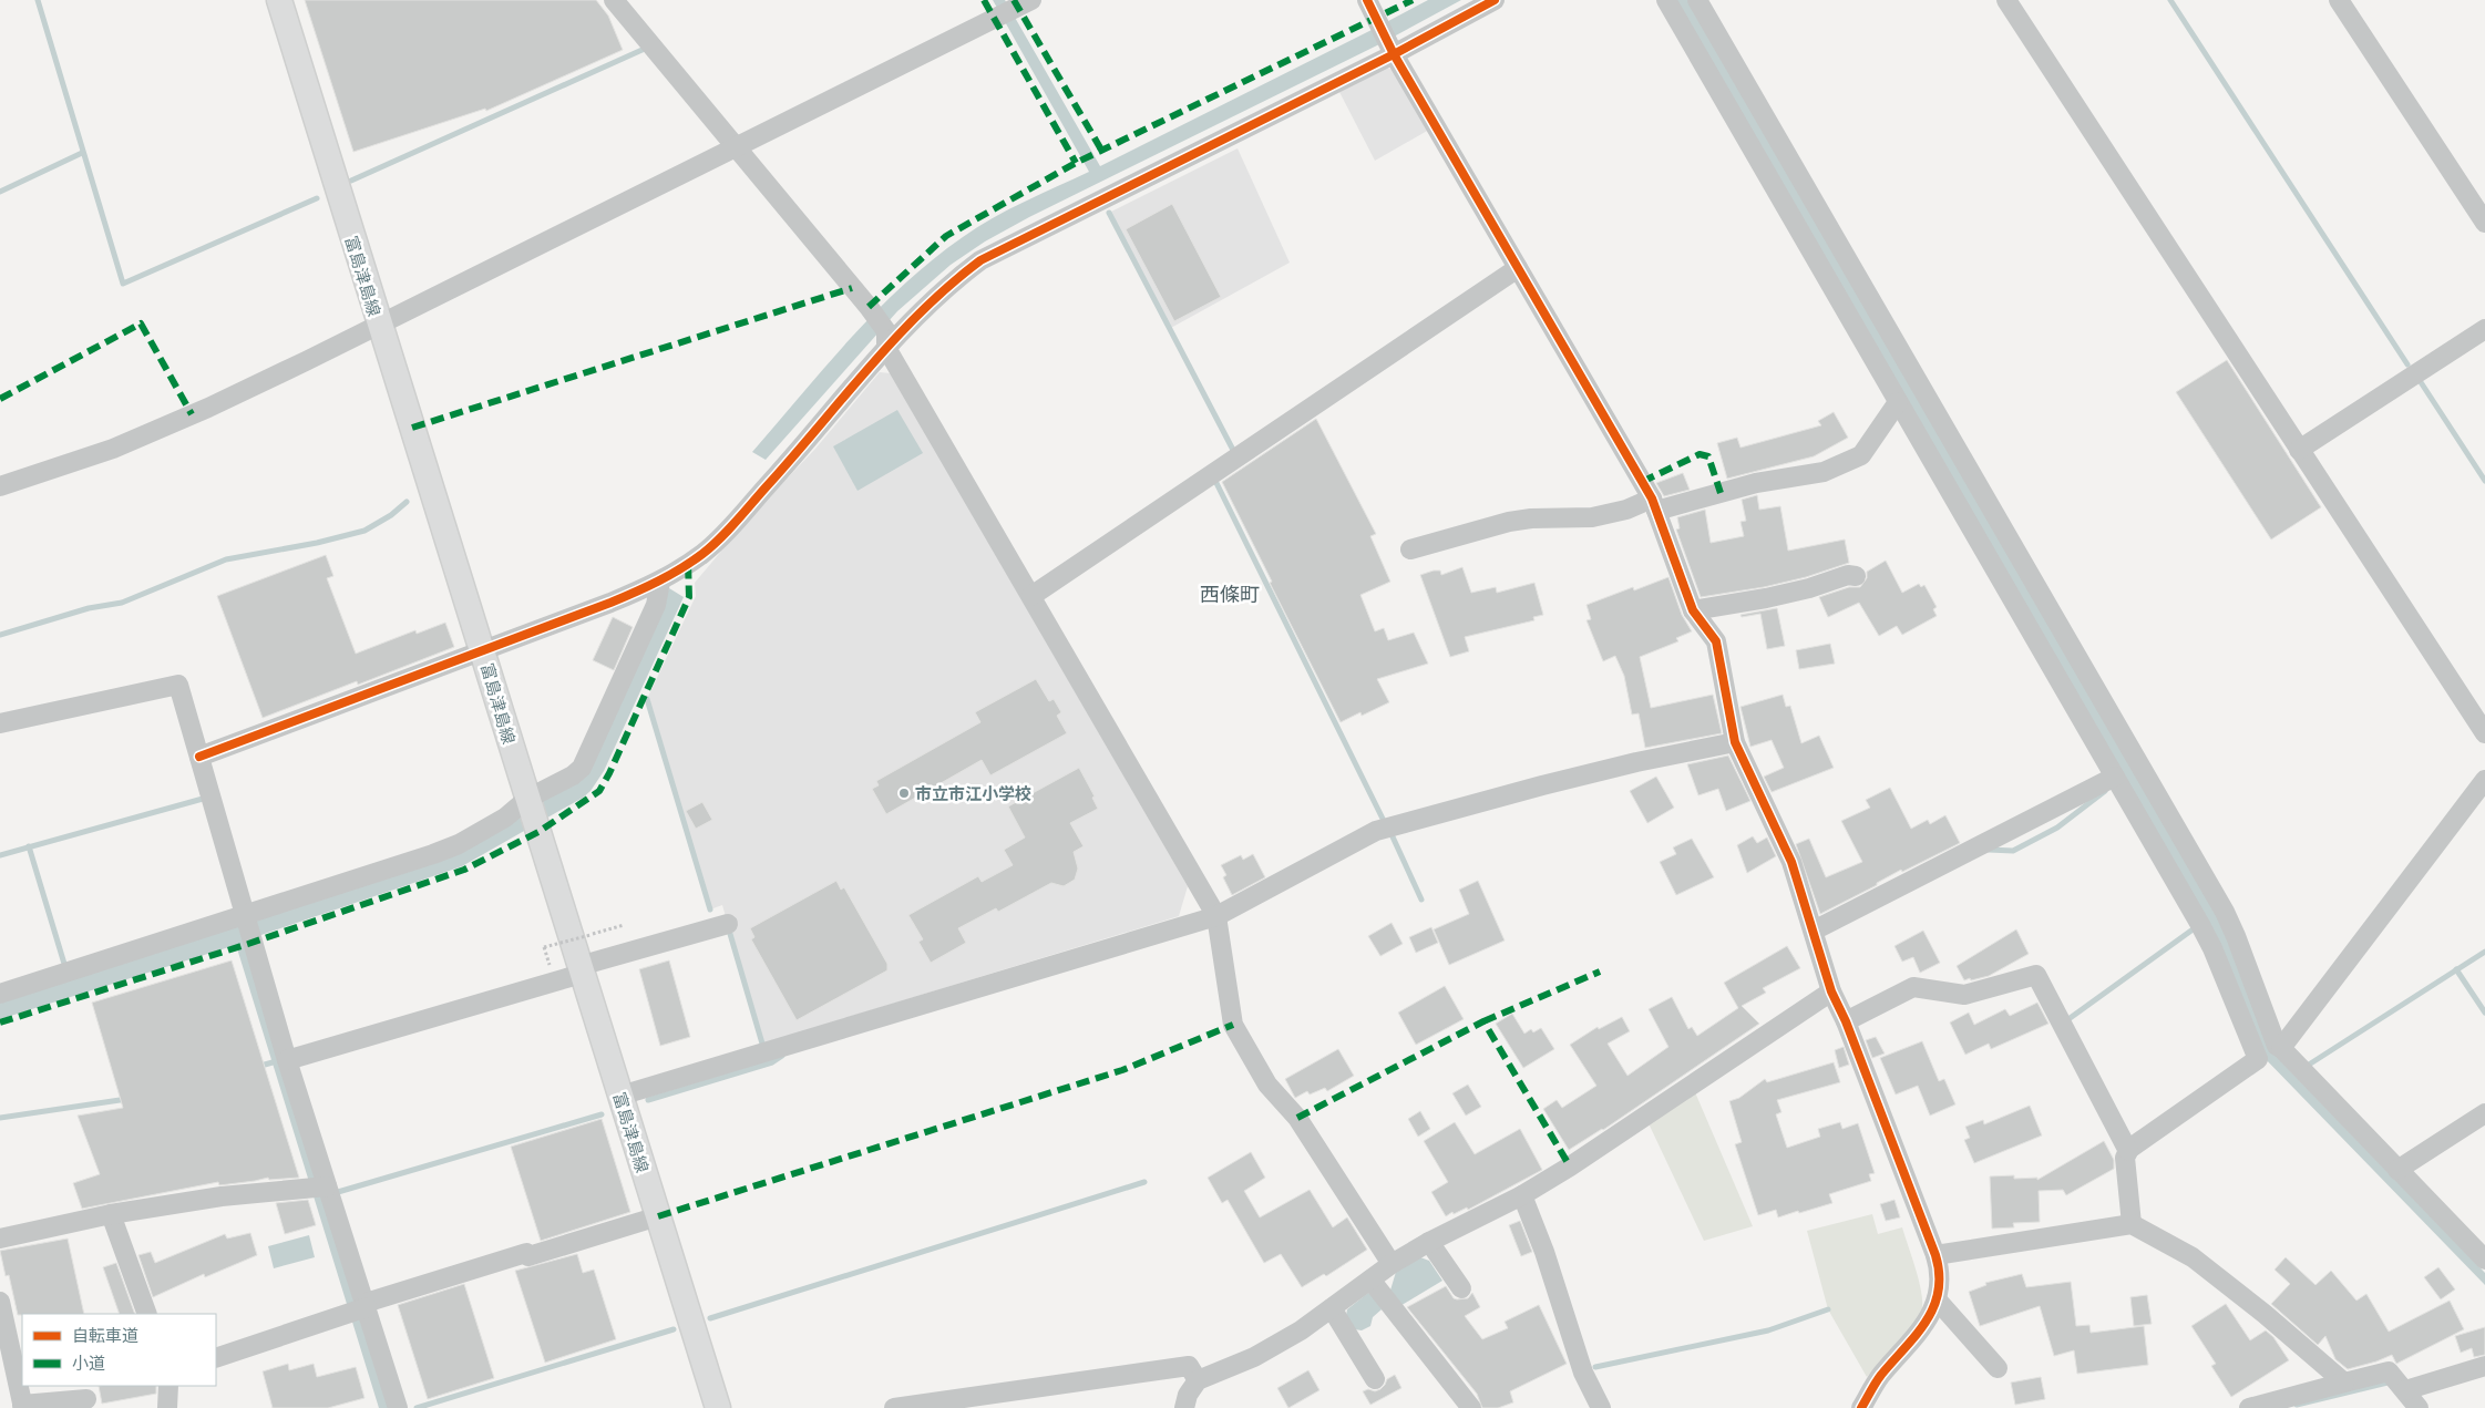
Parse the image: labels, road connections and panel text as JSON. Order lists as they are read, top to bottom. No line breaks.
{"streets":{"main road":["富島津島線"]},"districts":["西條町"],"places":["市立市江小学校"],"legend":["自転車道","小道"]}
